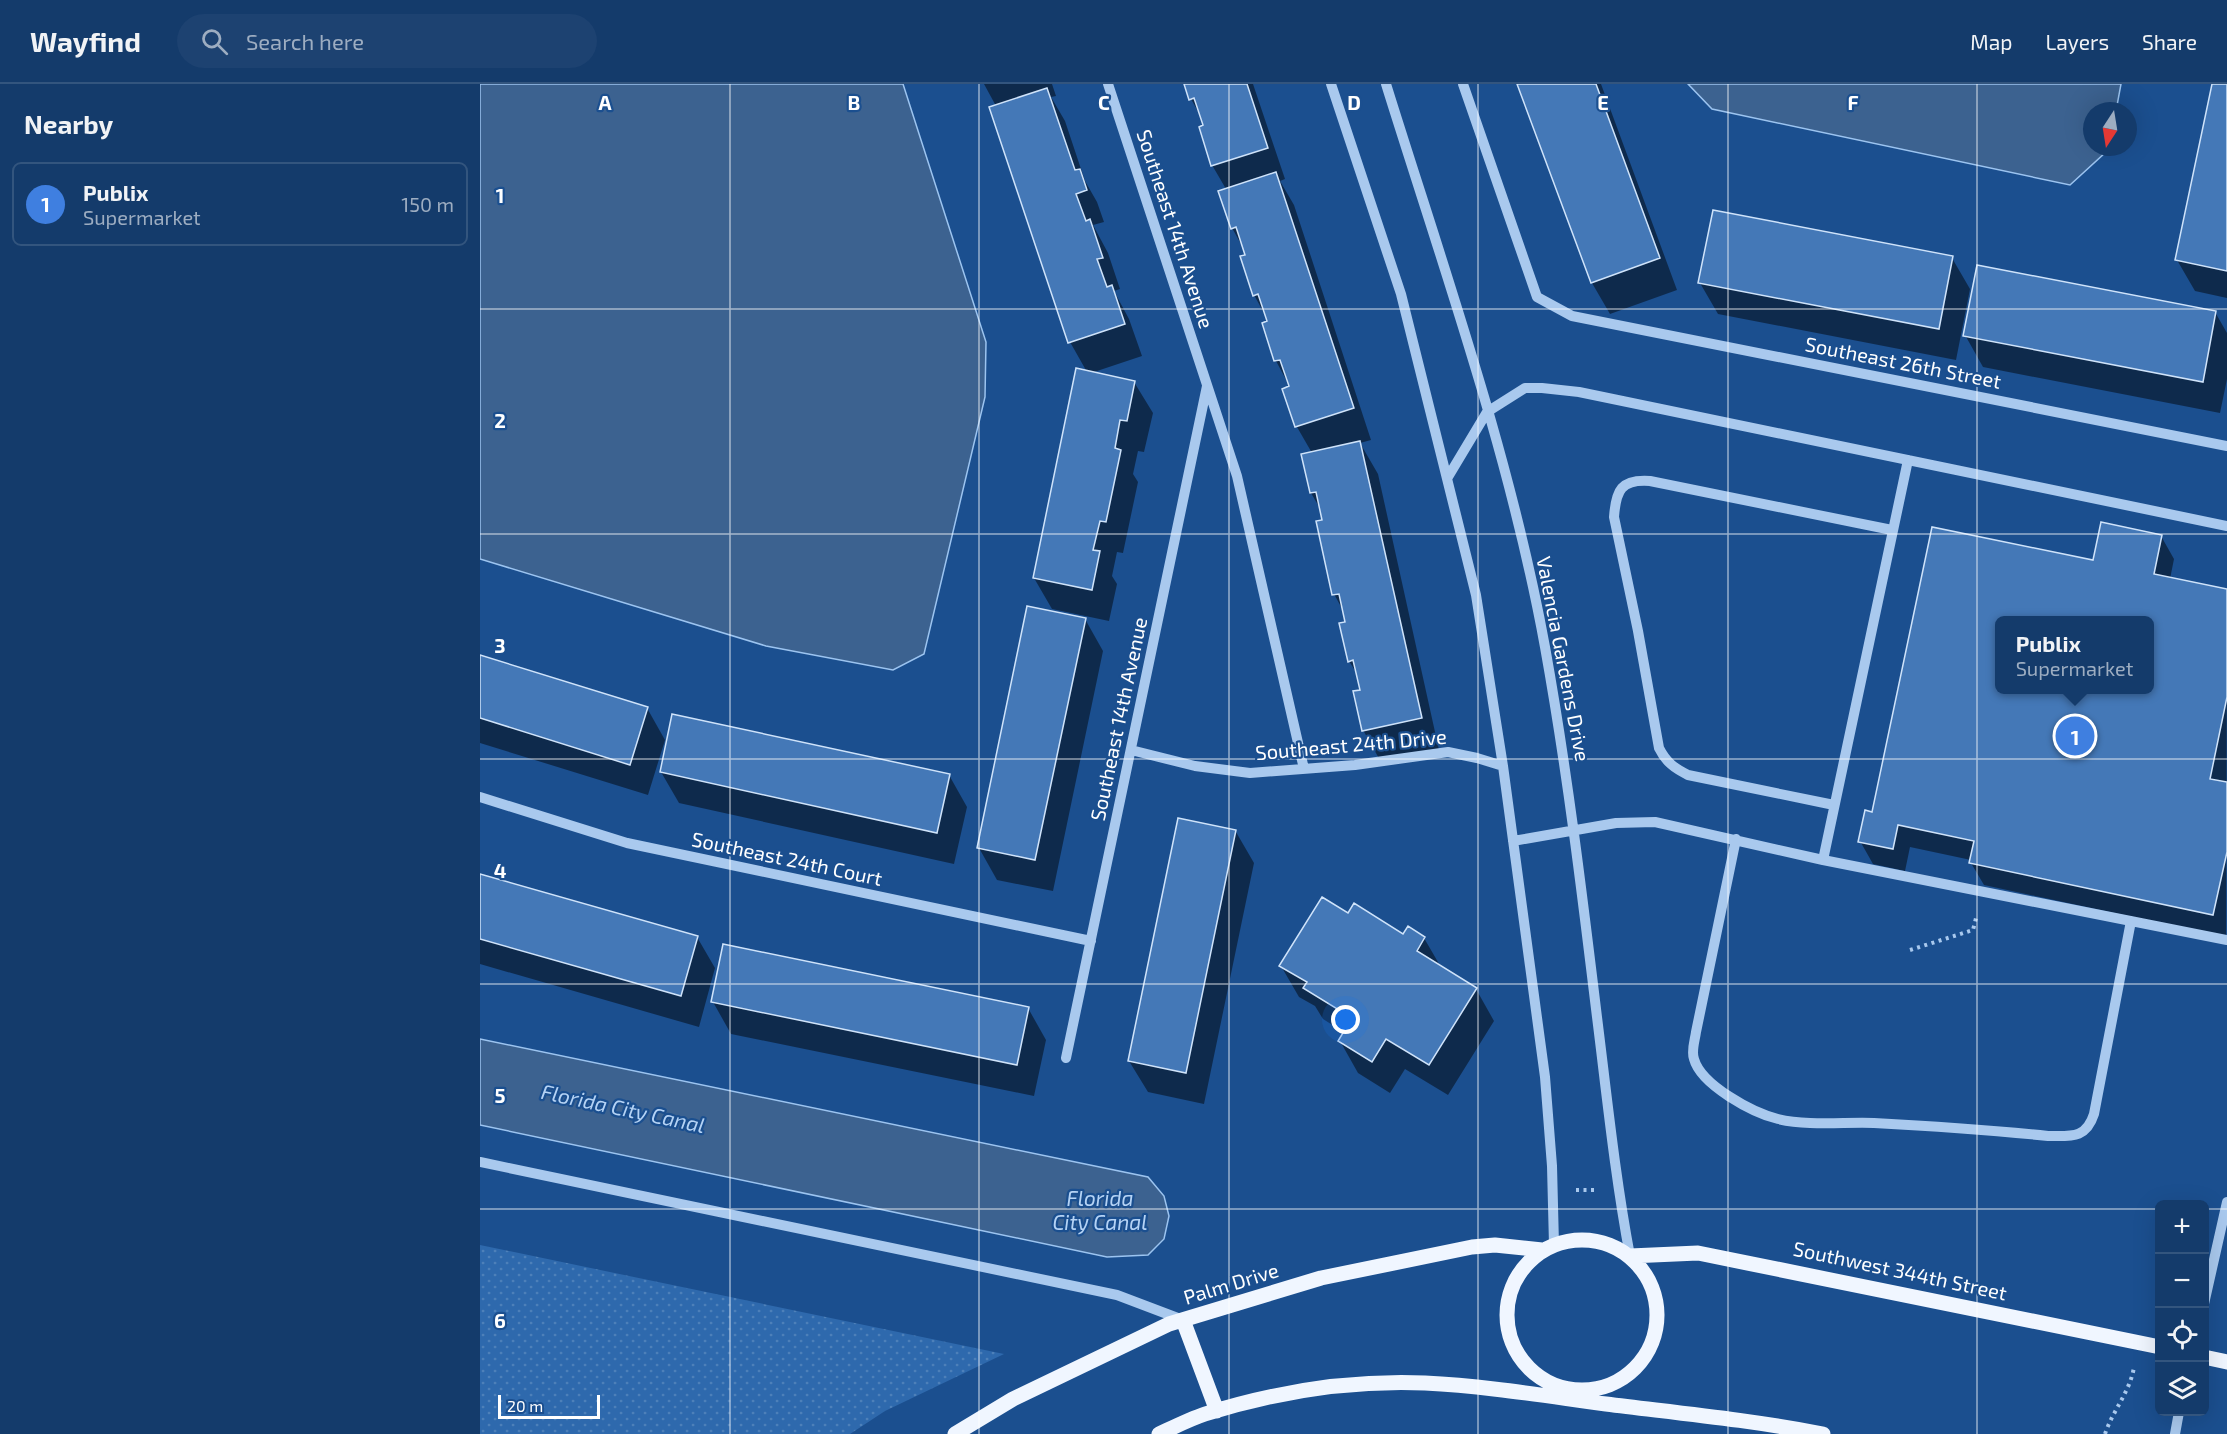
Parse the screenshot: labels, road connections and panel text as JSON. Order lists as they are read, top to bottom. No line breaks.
{"streets":{"main road":["Southwest 344th Street","Palm Drive"],"street":["Southeast 14th Avenue","Southeast 26th Street","Valencia Gardens Drive","Southeast 24th Drive","Southeast 24th Court"]},"crossings":[["Southeast 14th Avenue","Southeast 24th Drive"],["Southeast 14th Avenue","Southeast 24th Court"],["Valencia Gardens Drive","Southwest 344th Street"],["Valencia Gardens Drive","Palm Drive"],["Southwest 344th Street","Palm Drive"]],"water":["Florida City Canal"],"scale_bar":"20 m","north":"bottom","page":{"header":"Wayfind","search":"Search here","nav":["Map","Layers","Share"],"heading":"Nearby","list":[{"mark":"1","name":"Publix","note":"Supermarket","value":"150 m"}],"popup":["Publix","Supermarket"],"pins":"1","map_buttons":["+","−"],"scale":"20 m"},"grid":{"columns":["A","B","C","D","E","F"],"rows":["1","2","3","4","5","6"]}}
